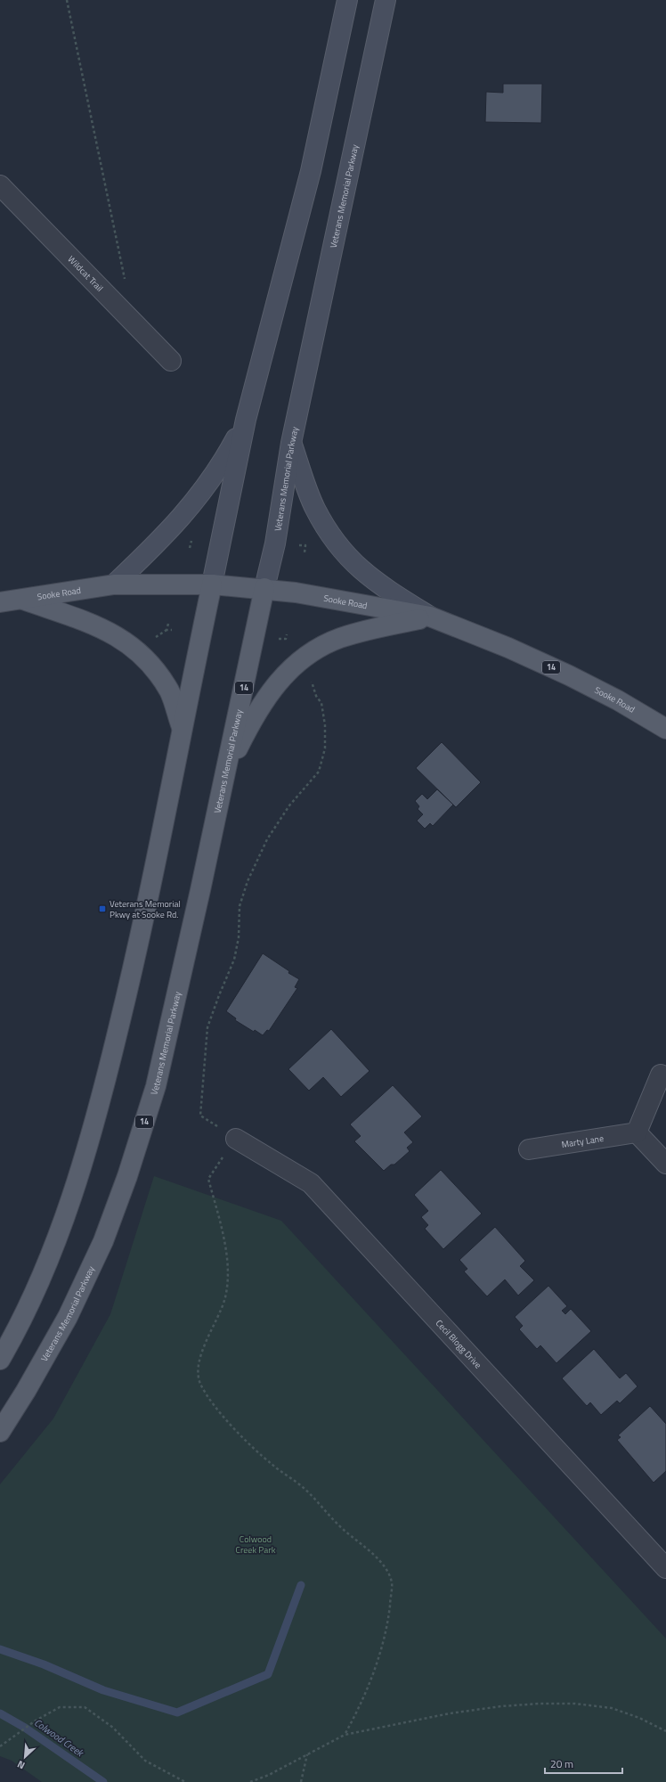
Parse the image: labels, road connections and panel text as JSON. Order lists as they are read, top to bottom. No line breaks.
{"streets":{"main road":["Veterans Memorial Parkway","Sooke Road","14"],"street":["Wildcat Trail","Marty Lane","Cecil Blogg Drive"]},"crossings":[["Veterans Memorial Parkway","Sooke Road"]],"water":["Colwood Creek"],"parks":["Colwood Creek Park"],"places":{"transit":["Veterans Memorial Pkwy at Sooke Rd."]},"scale_bar":"20 m","north":"bottom left"}
